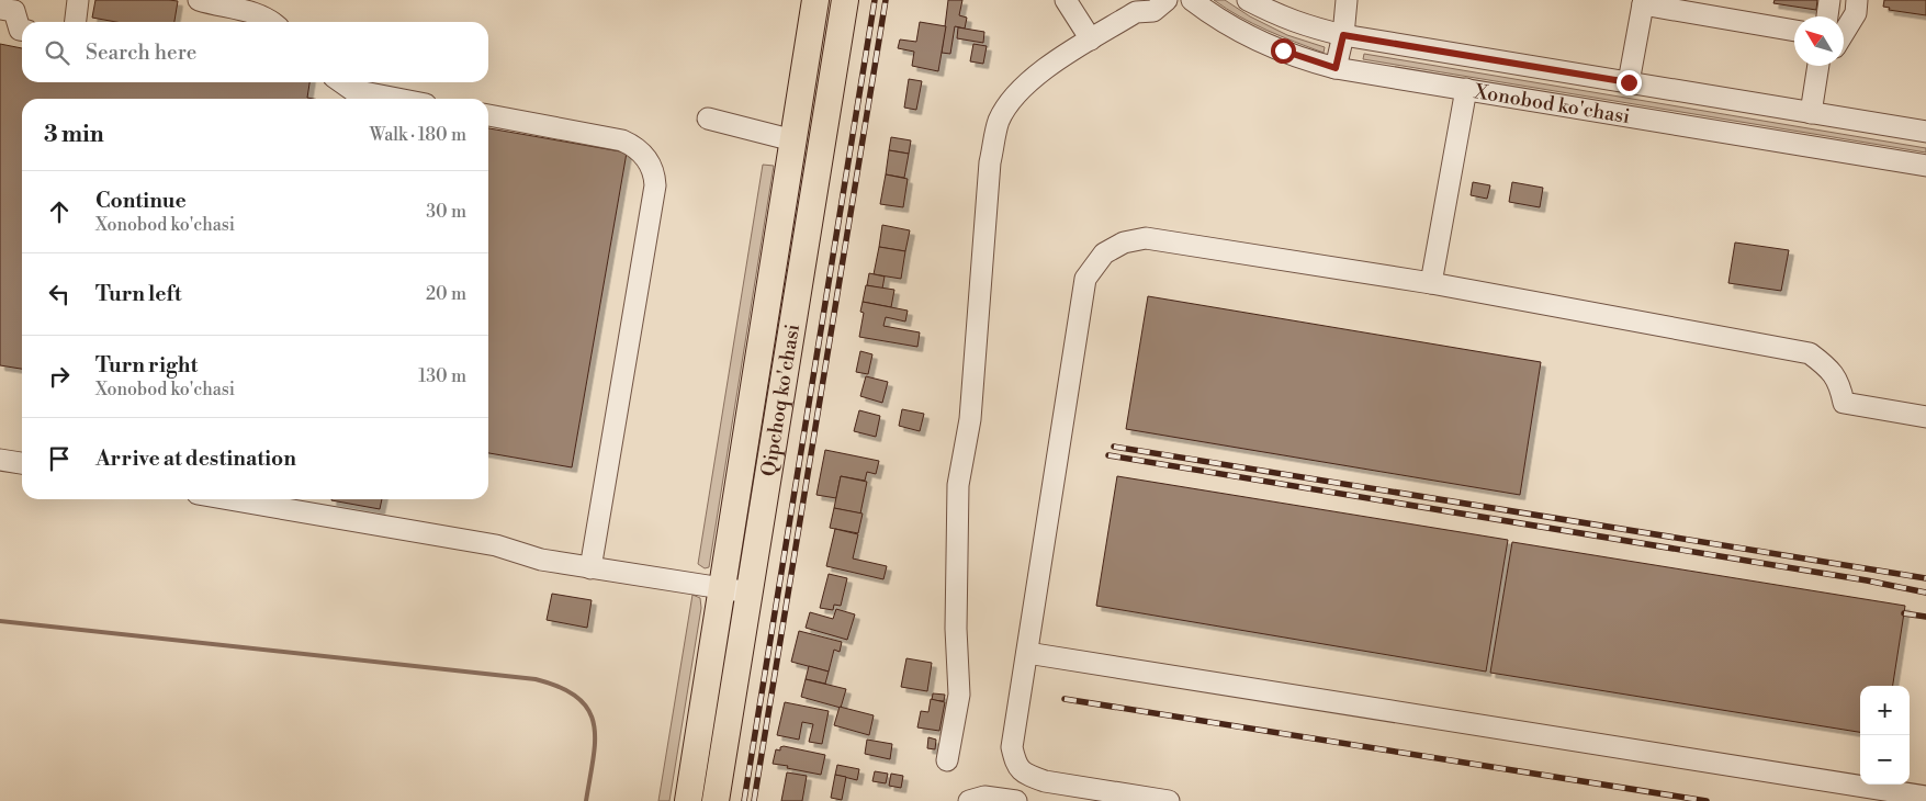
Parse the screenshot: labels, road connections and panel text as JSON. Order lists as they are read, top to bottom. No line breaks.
{"streets":{"main road":["Qipchoq ko'chasi"],"street":["Xonobod ko'chasi"]},"north":"top left","page":{"search":"Search here","heading":["3 min","Walk · 180 m"],"list":[["Continue","Xonobod ko'chasi","30 m"],["Turn left","20 m"],["Turn right","Xonobod ko'chasi","130 m"],"Arrive at destination"],"map_buttons":["+","−"]}}
